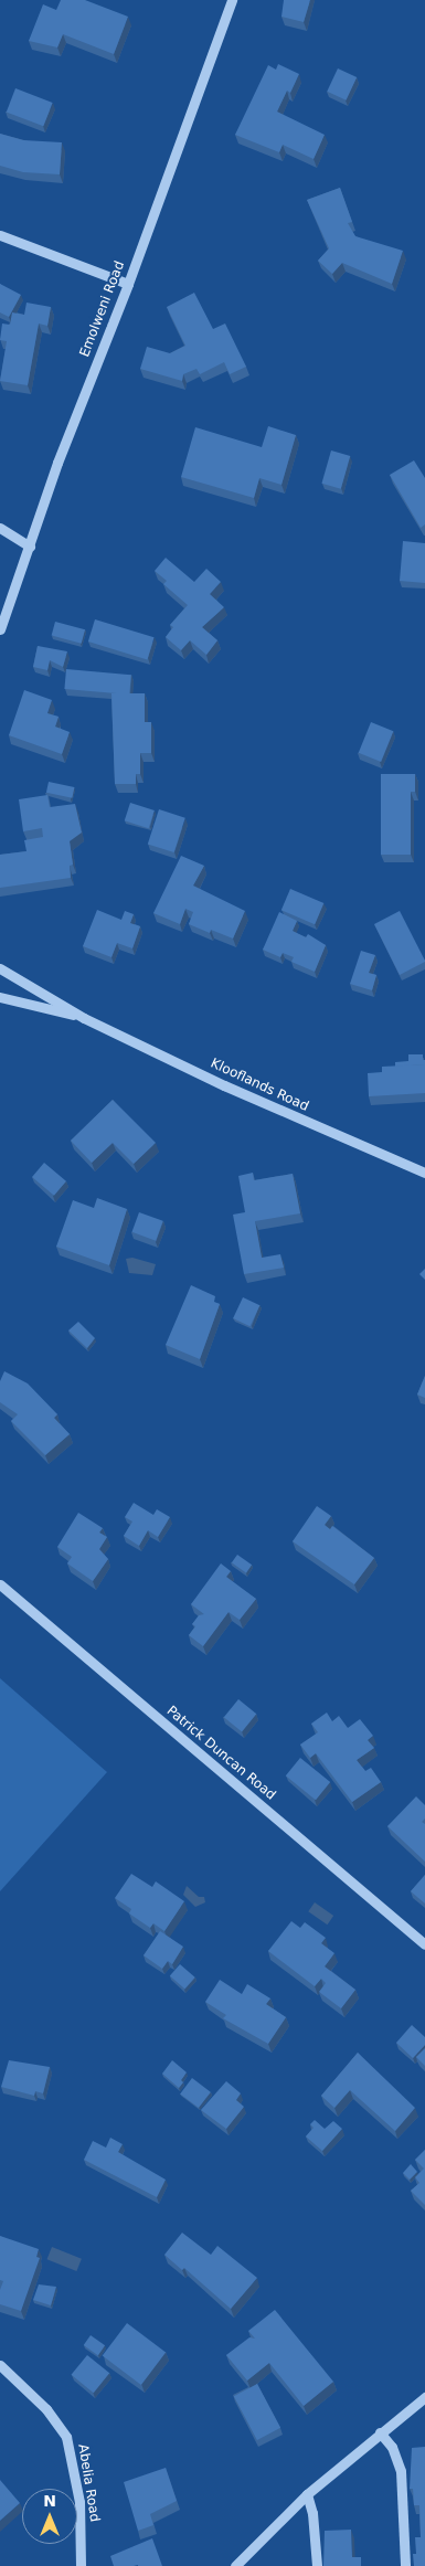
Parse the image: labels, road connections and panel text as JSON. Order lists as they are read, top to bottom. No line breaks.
{"streets":{"street":["Emolweni Road","Klooflands Road","Patrick Duncan Road","Abelia Road"]},"north":"top"}
